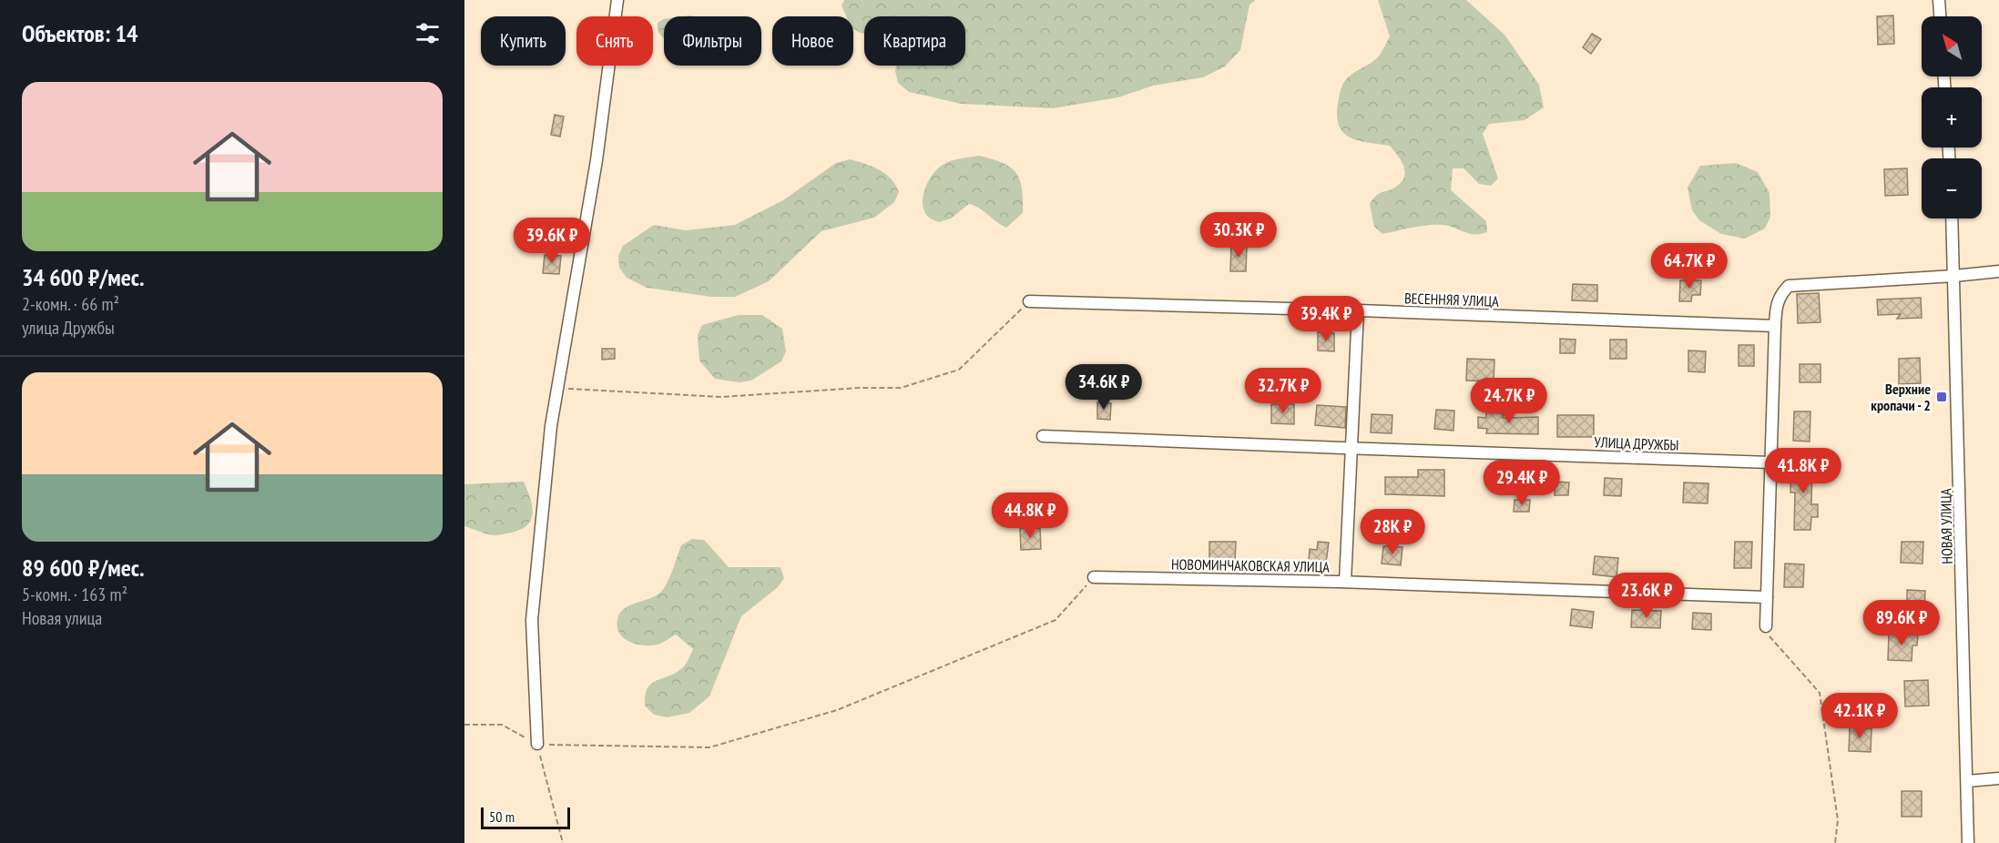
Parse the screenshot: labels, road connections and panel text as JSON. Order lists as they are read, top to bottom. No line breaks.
{"streets":{"street":["ВЕСЕННЯЯ УЛИЦА","УЛИЦА ДРУЖБЫ","НОВАЯ УЛИЦА","НОВОМИНЧАКОВСКАЯ УЛИЦА"]},"places":{"transit":["Верхние кропачи - 2"]},"scale_bar":"50 m","north":"top left","page":{"heading":"Объектов: 14","map_buttons":["+","−"],"chip":["Купить","Снять","Фильтры","Новое","Квартира"],"list":[{"name":"34 600 ₽/мес.","note":"2-комн. · 66 m² · улица Дружбы"},{"name":"89 600 ₽/мес.","note":"5-комн. · 163 m² · Новая улица"}],"price":["30.3K ₽","39.6K ₽","64.7K ₽","39.4K ₽","34.6K ₽","32.7K ₽","24.7K ₽","41.8K ₽","29.4K ₽","44.8K ₽","28K ₽","23.6K ₽","89.6K ₽","42.1K ₽"],"scale":"50 m"}}
